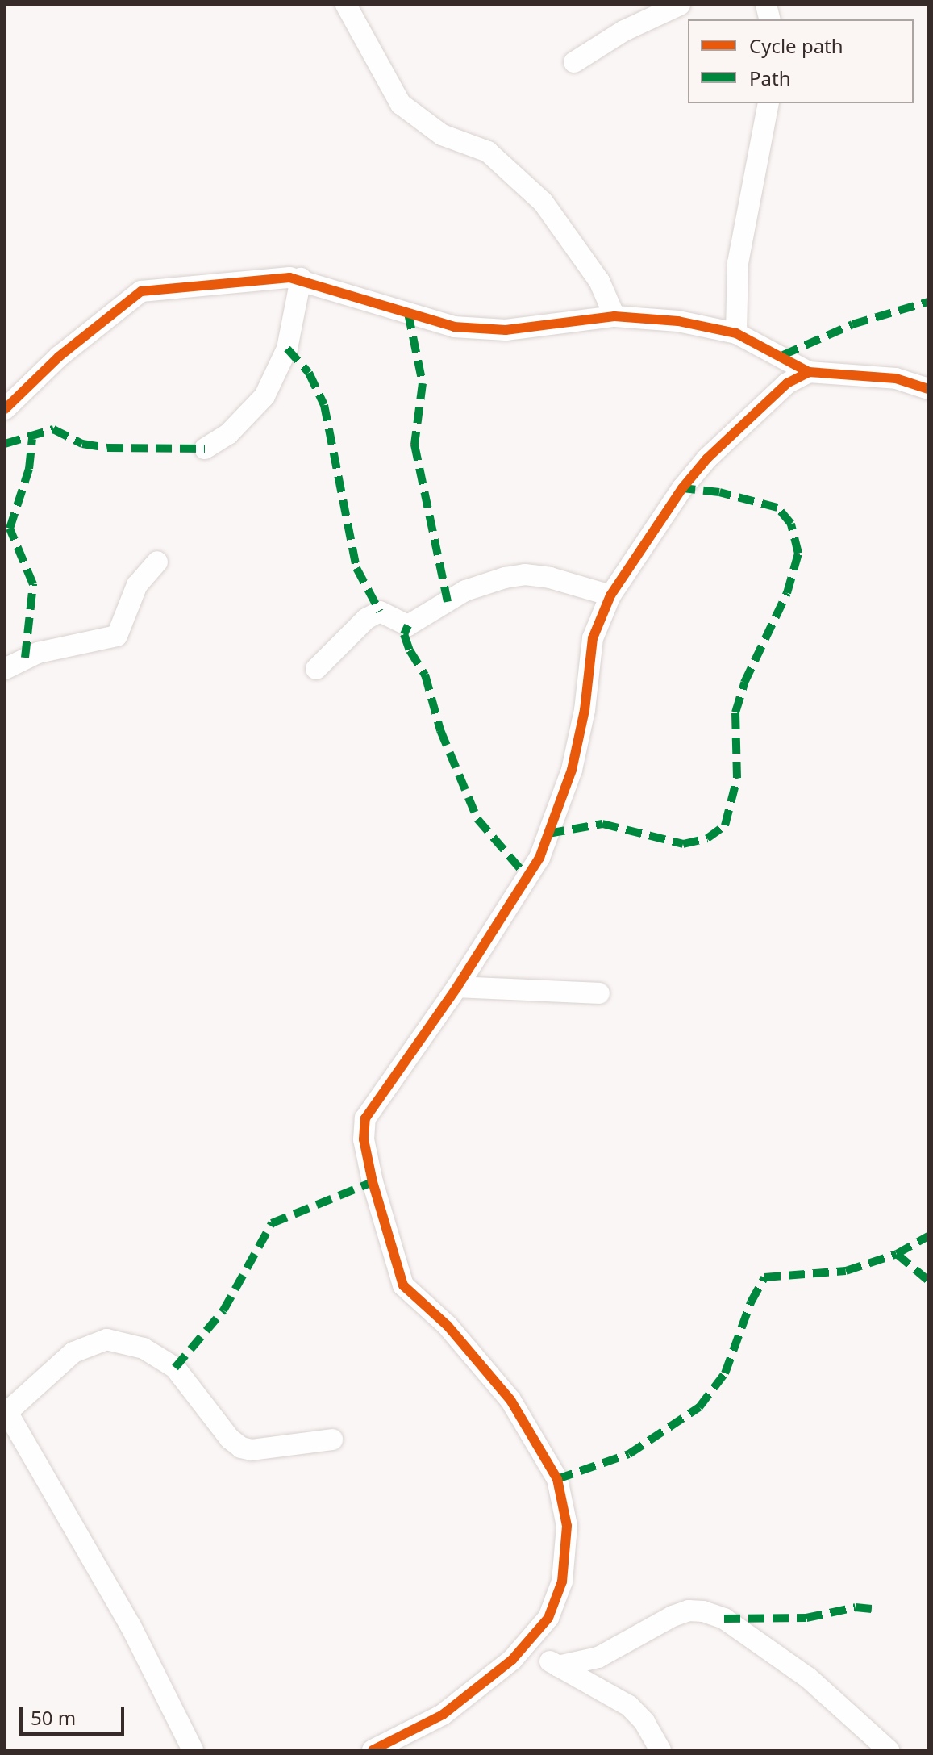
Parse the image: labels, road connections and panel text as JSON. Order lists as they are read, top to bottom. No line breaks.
{"legend":["Cycle path","Path"],"scale_bar":"50 m"}
